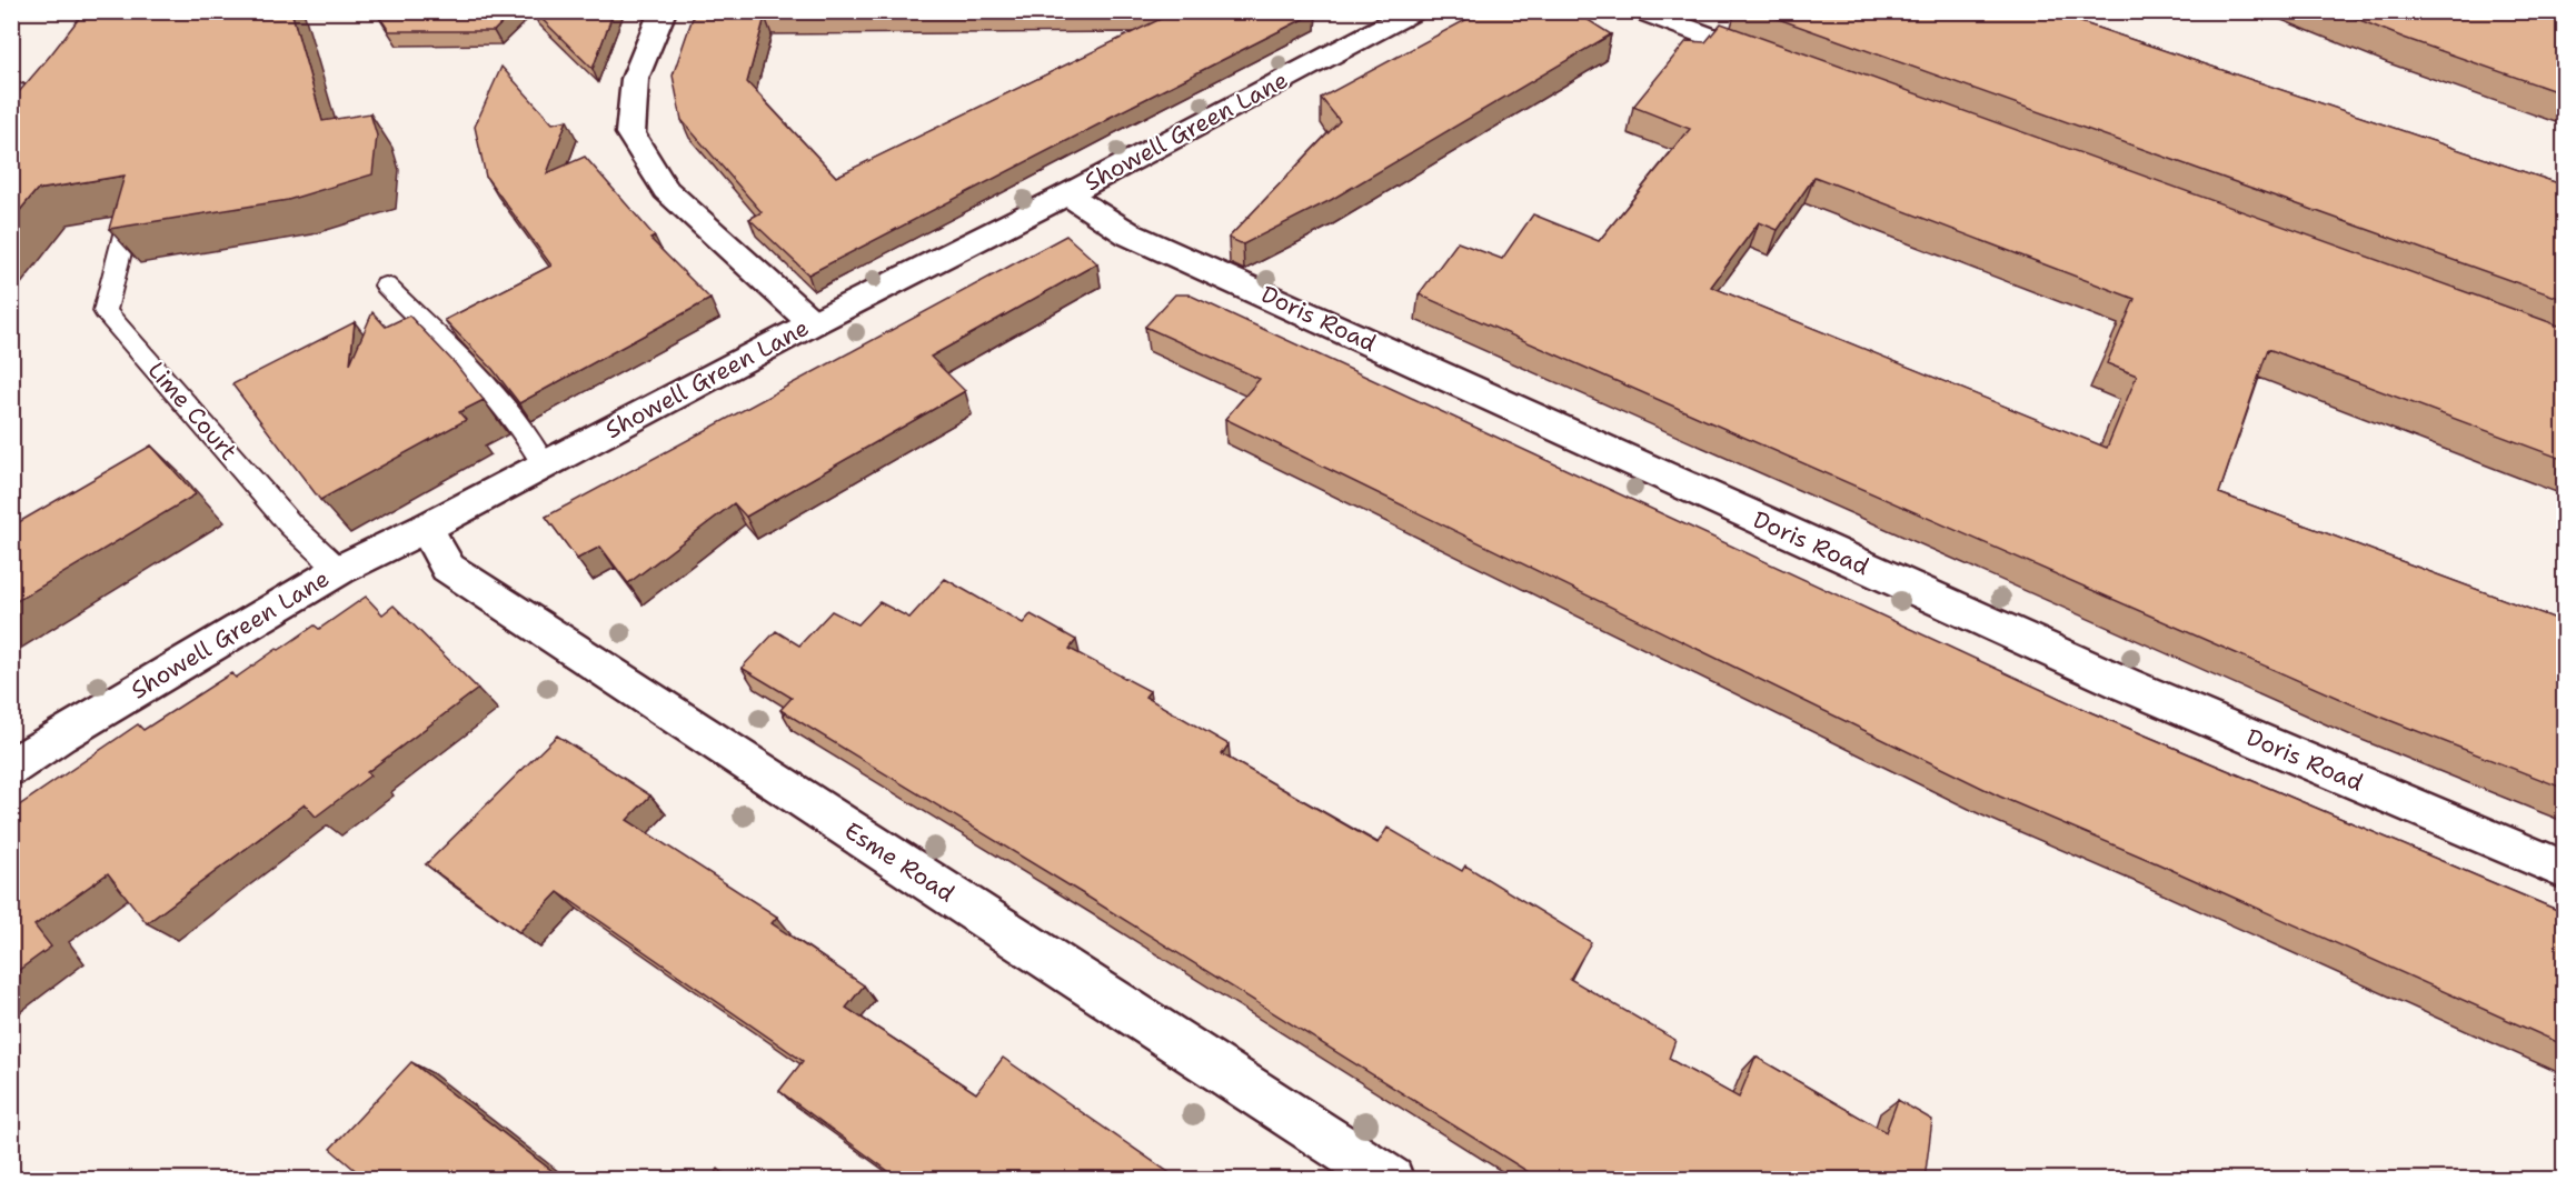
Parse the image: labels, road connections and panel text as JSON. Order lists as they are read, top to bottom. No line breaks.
{"streets":{"street":["Showell Green Lane","Doris Road","Esme Road"],"lane":["Lime Court"]},"crossings":[["Showell Green Lane","Doris Road"],["Showell Green Lane","Lime Court"],["Showell Green Lane","Esme Road"]]}
